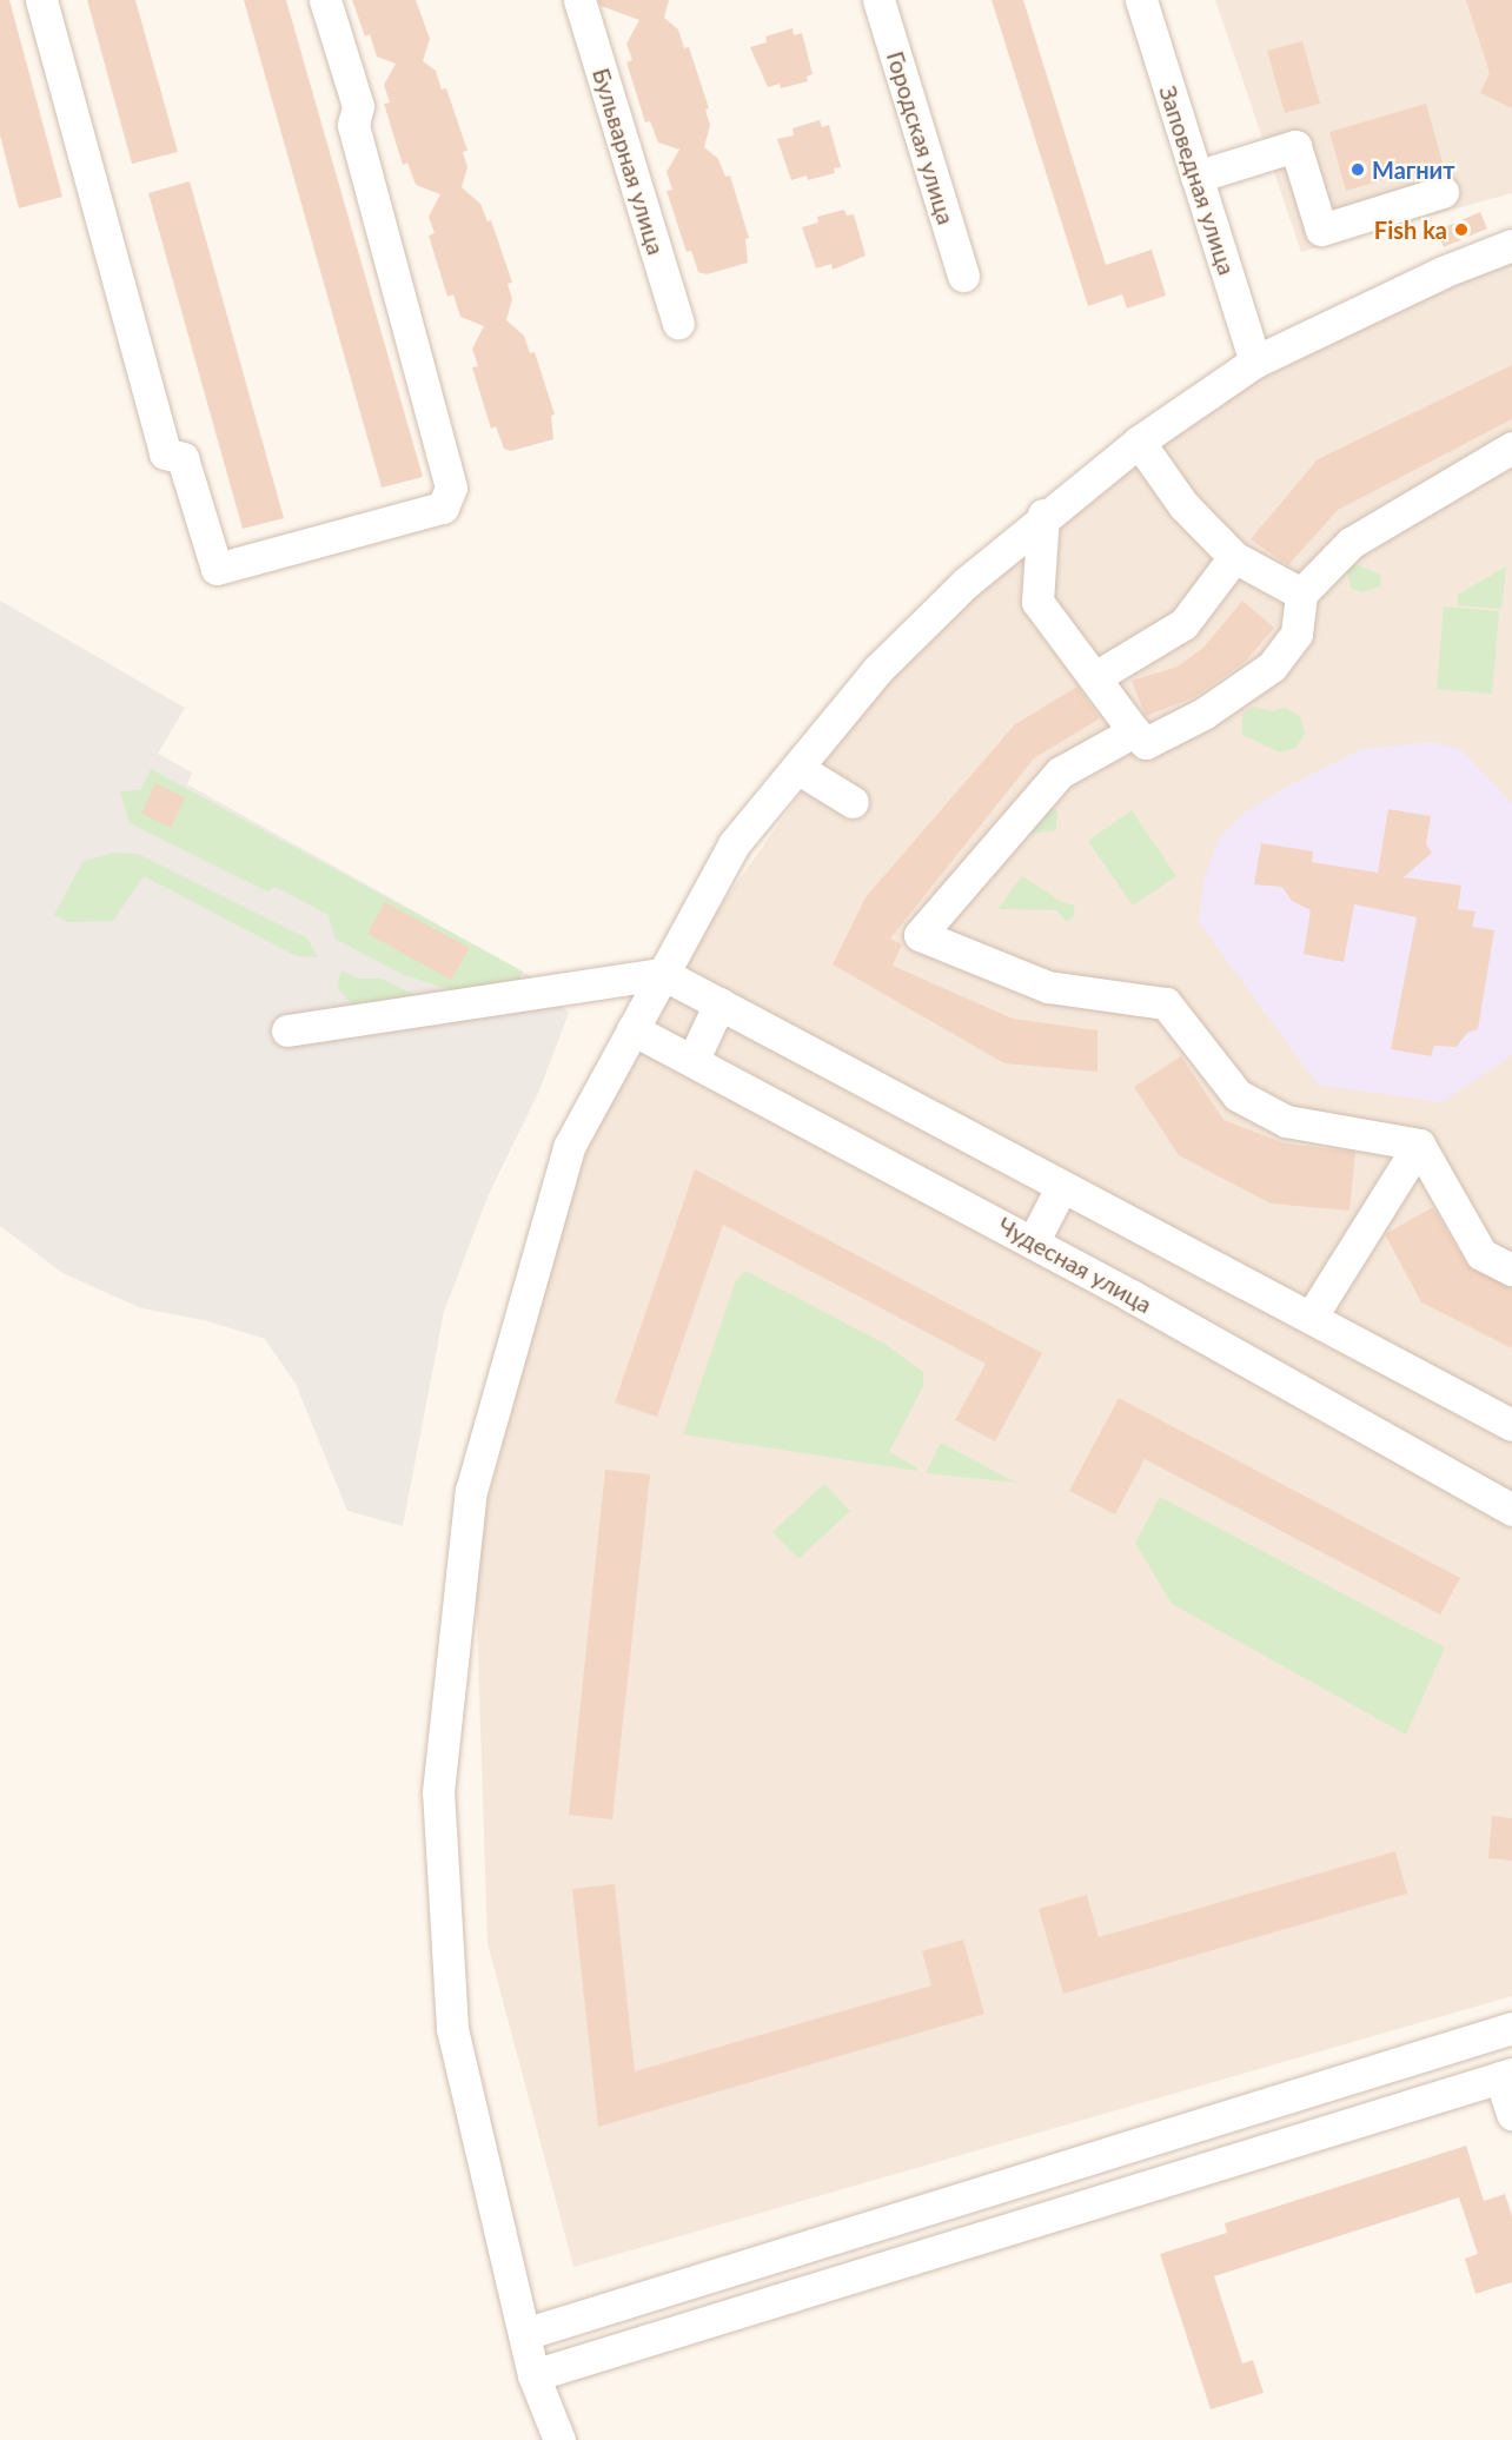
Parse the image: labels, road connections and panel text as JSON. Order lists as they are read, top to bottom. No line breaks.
{"streets":{"street":["Городская улица","Бульварная улица","Заповедная улица","Чудесная улица"]},"places":["Магнит","Fish ka"]}
